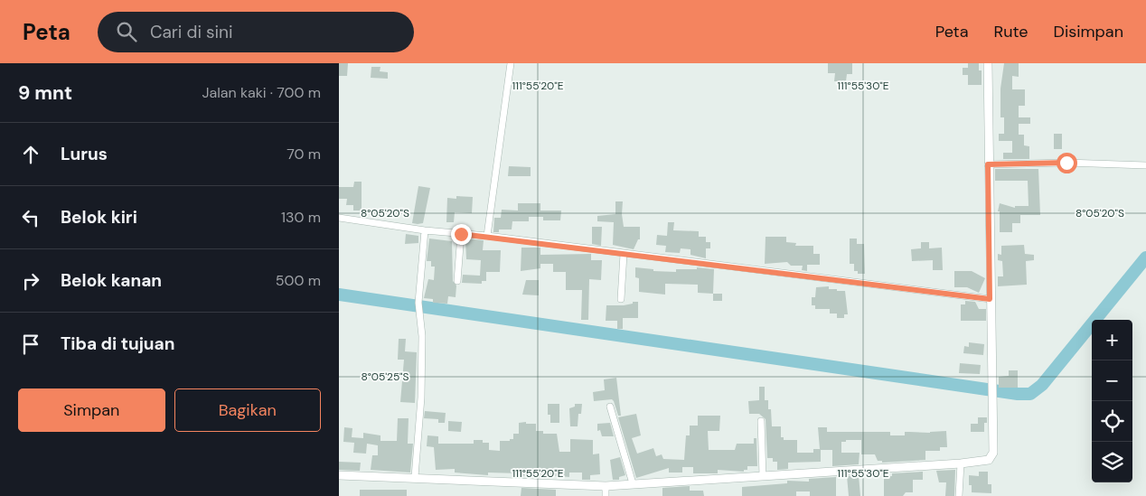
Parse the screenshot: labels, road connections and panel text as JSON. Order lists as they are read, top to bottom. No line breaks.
{"page":{"header":"Peta","search":"Cari di sini","nav":["Peta","Rute","Disimpan"],"heading":["9 mnt","Jalan kaki · 700 m"],"list":[["Lurus","70 m"],["Belok kiri","130 m"],["Belok kanan","500 m"],"Tiba di tujuan"],"map_buttons":["+","−"],"buttons":["Simpan","Bagikan"]},"coordinates":["111°55'20\"E","111°55'30\"E","8°05'20\"S","8°05'25\"S"]}
